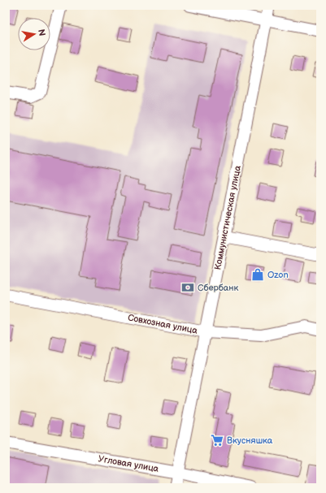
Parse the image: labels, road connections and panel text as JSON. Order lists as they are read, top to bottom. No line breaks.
{"streets":{"street":["Коммунистическая улица","Совхозная улица","Угловая улица"]},"crossings":[["Коммунистическая улица","Совхозная улица"],["Коммунистическая улица","Угловая улица"]],"places":{"shop":["Ozon"],"bank":["Сбербанк"],"supermarket":["Вкусняшка"]},"north":"right"}
